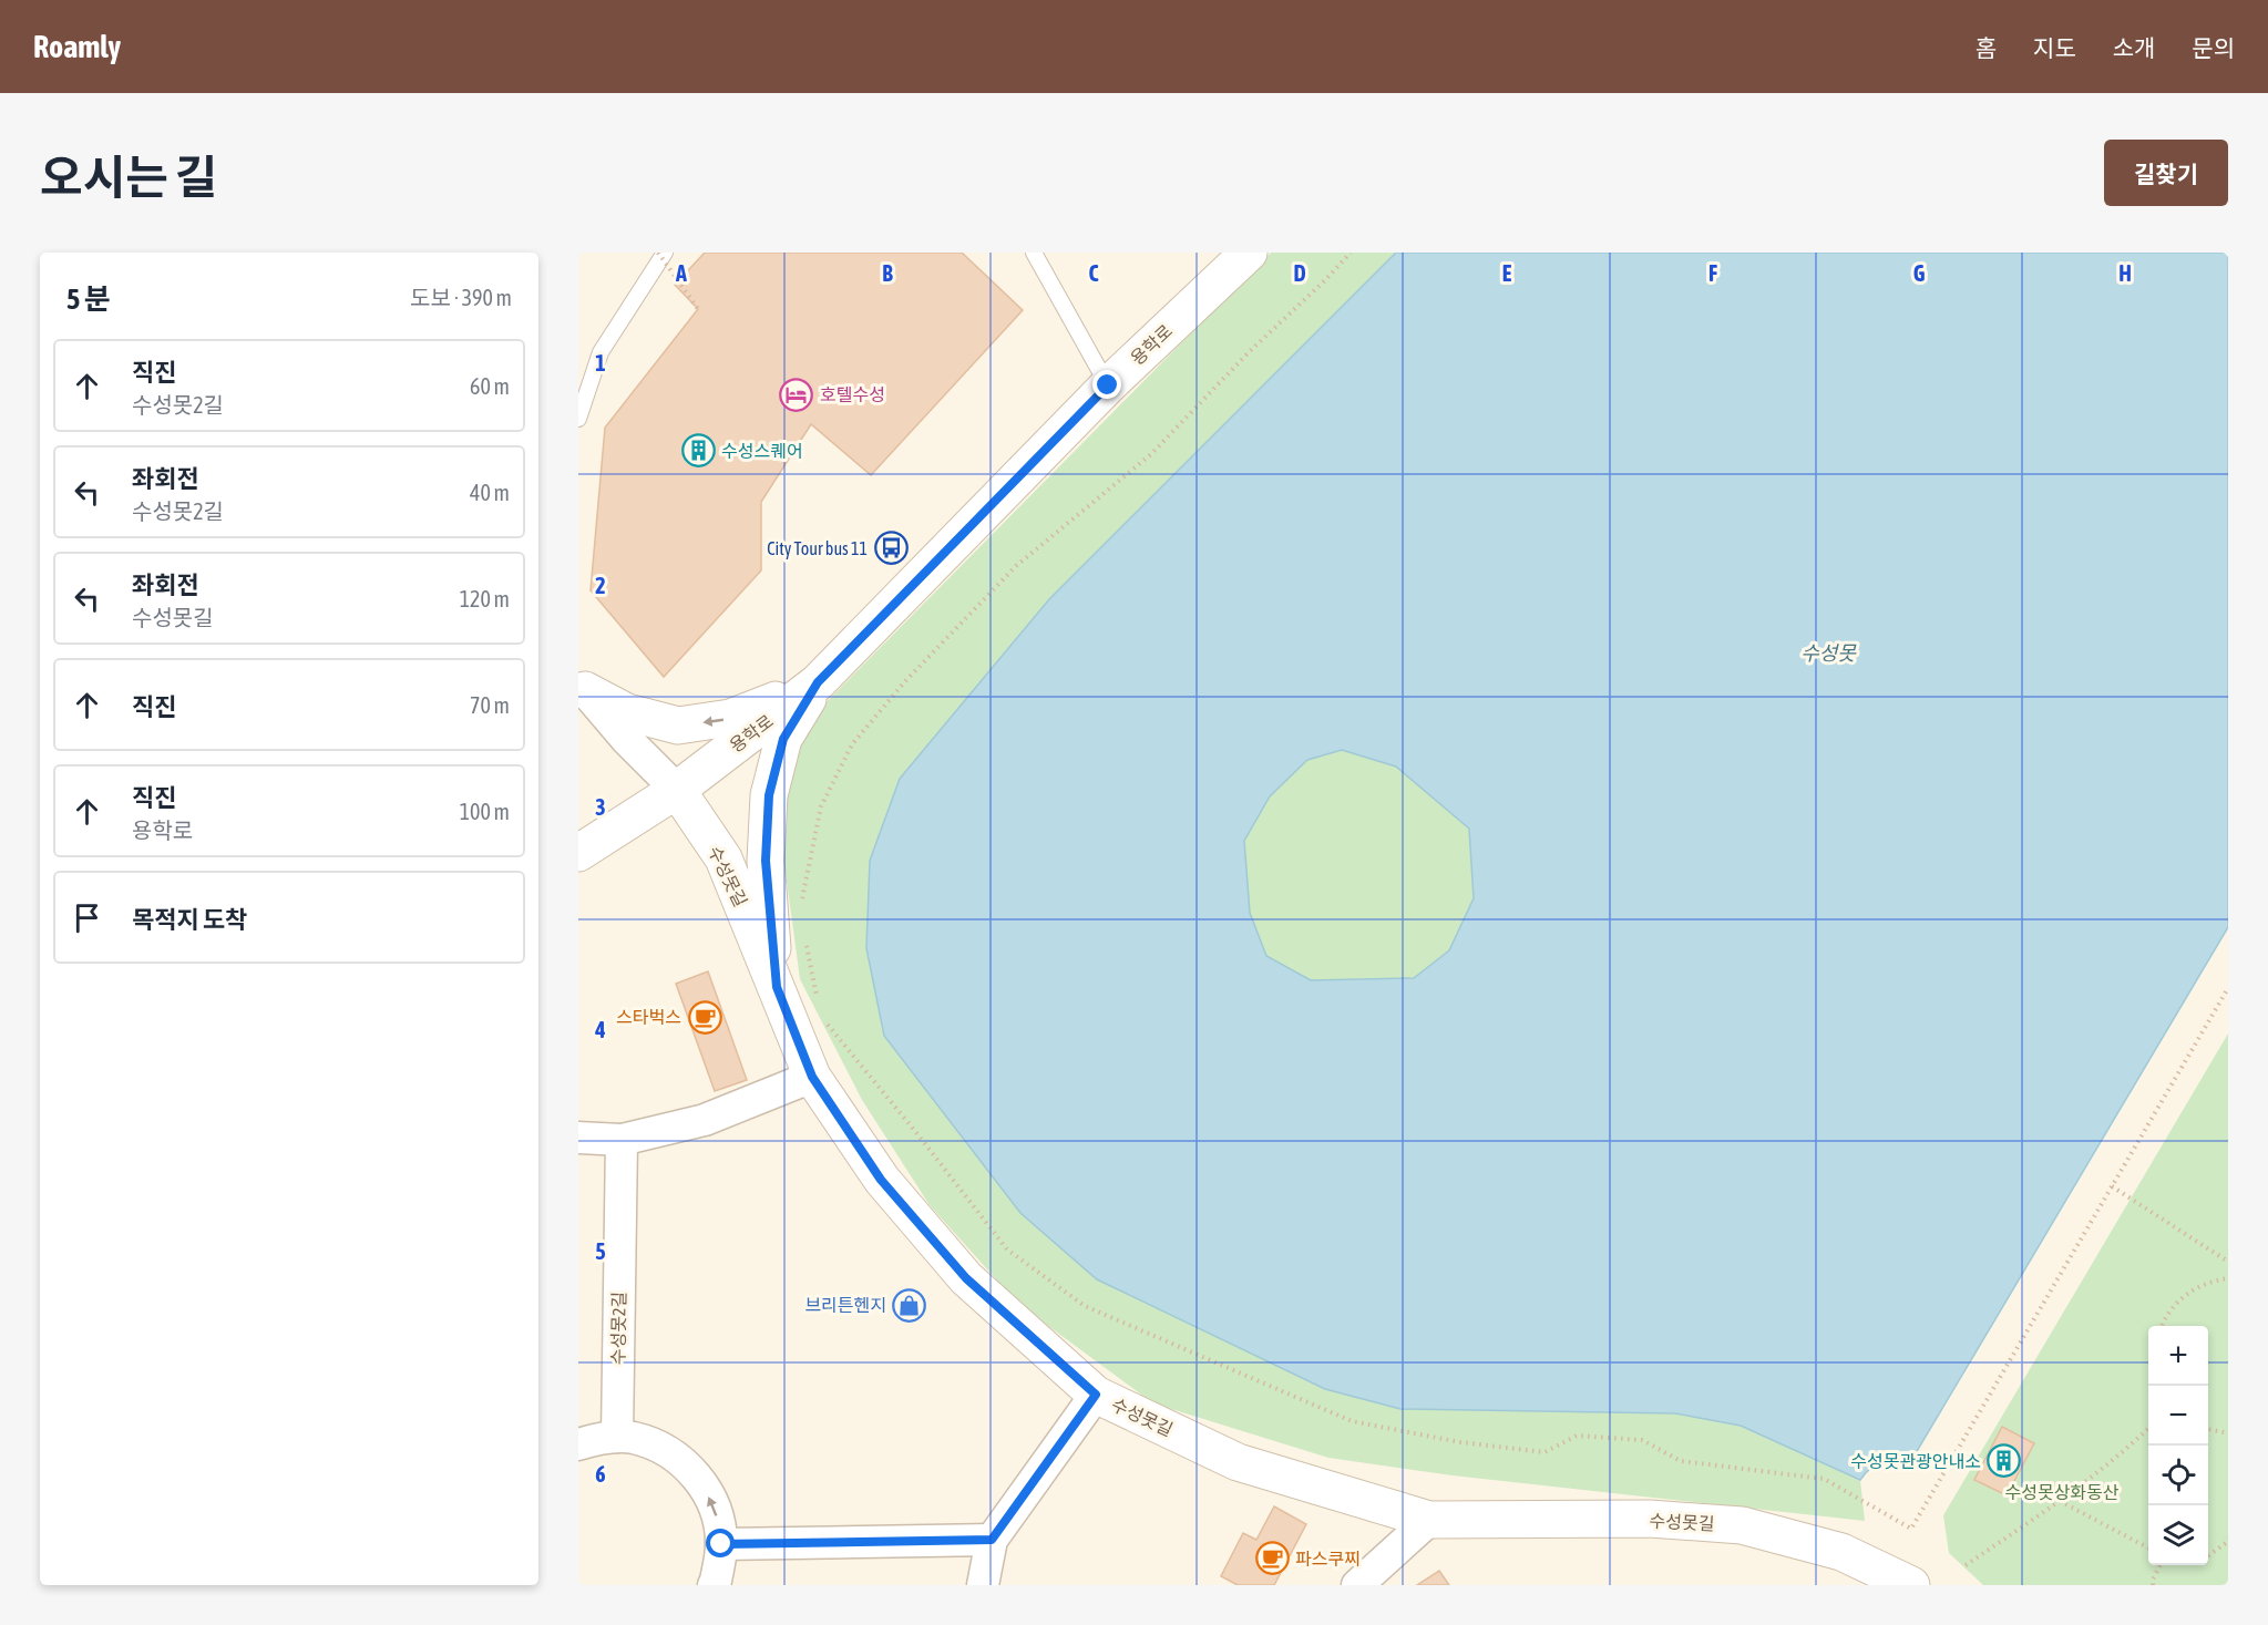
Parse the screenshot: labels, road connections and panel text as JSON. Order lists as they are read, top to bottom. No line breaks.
{"streets":{"street":["용학로","수성못길","수성못2길"]},"crossings":[["용학로","수성못길"]],"water":["수성못"],"parks":["수성못상화동산"],"places":{"hotel":["호텔수성"],"building":["수성스퀘어","수성못관광안내소"],"bus stop":["City Tour bus 11"],"cafe":["스타벅스","파스쿠찌"],"shop":["브리튼헨지"]},"page":{"header":"Roamly","nav":["홈","지도","소개","문의"],"title":"오시는 길","buttons":"길찾기","heading":["5 분","도보 · 390 m"],"list":[["직진","수성못2길","60 m"],["좌회전","수성못2길","40 m"],["좌회전","수성못길","120 m"],["직진","70 m"],["직진","용학로","100 m"],"목적지 도착"],"map_buttons":["+","−"]},"grid":{"columns":["A","B","C","D","E","F","G","H"],"rows":["1","2","3","4","5","6"]}}
